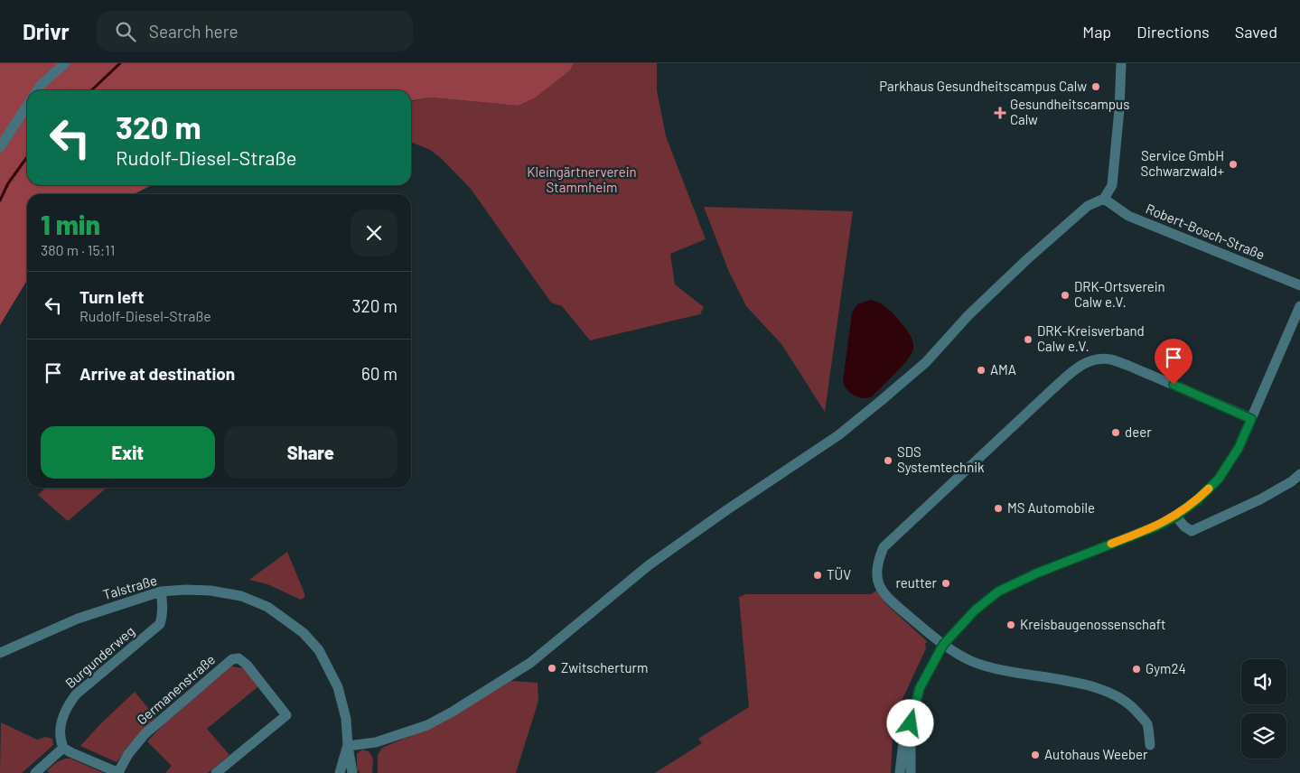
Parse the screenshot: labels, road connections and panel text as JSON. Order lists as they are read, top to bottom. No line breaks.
{"streets":{"street":["Robert-Bosch-Straße","Talstraße","Burgunderweg","Germanenstraße"]},"crossings":[["Talstraße","Burgunderweg"]],"parks":["Kleingärtnerverein Stammheim"],"places":{"other":["Parkhaus Gesundheitscampus Calw","Service GmbH Schwarzwald+","DRK-Ortsverein Calw e.V.","DRK-Kreisverband Calw e.V.","AMA","deer","SDS Systemtechnik","MS Automobile","TÜV","reutter","Kreisbaugenossenschaft","Zwitscherturm","Gym24","Autohaus Weeber"],"health":["Gesundheitscampus Calw"]},"page":{"header":"Drivr","search":"Search here","nav":["Map","Directions","Saved"],"turn":["320 m","Rudolf-Diesel-Straße"],"heading":["1 min","380 m · 15:11"],"list":[{"name":"Turn left","note":"Rudolf-Diesel-Straße","value":"320 m"},{"name":"Arrive at destination","value":"60 m"}],"buttons":["Exit","Share"]}}
